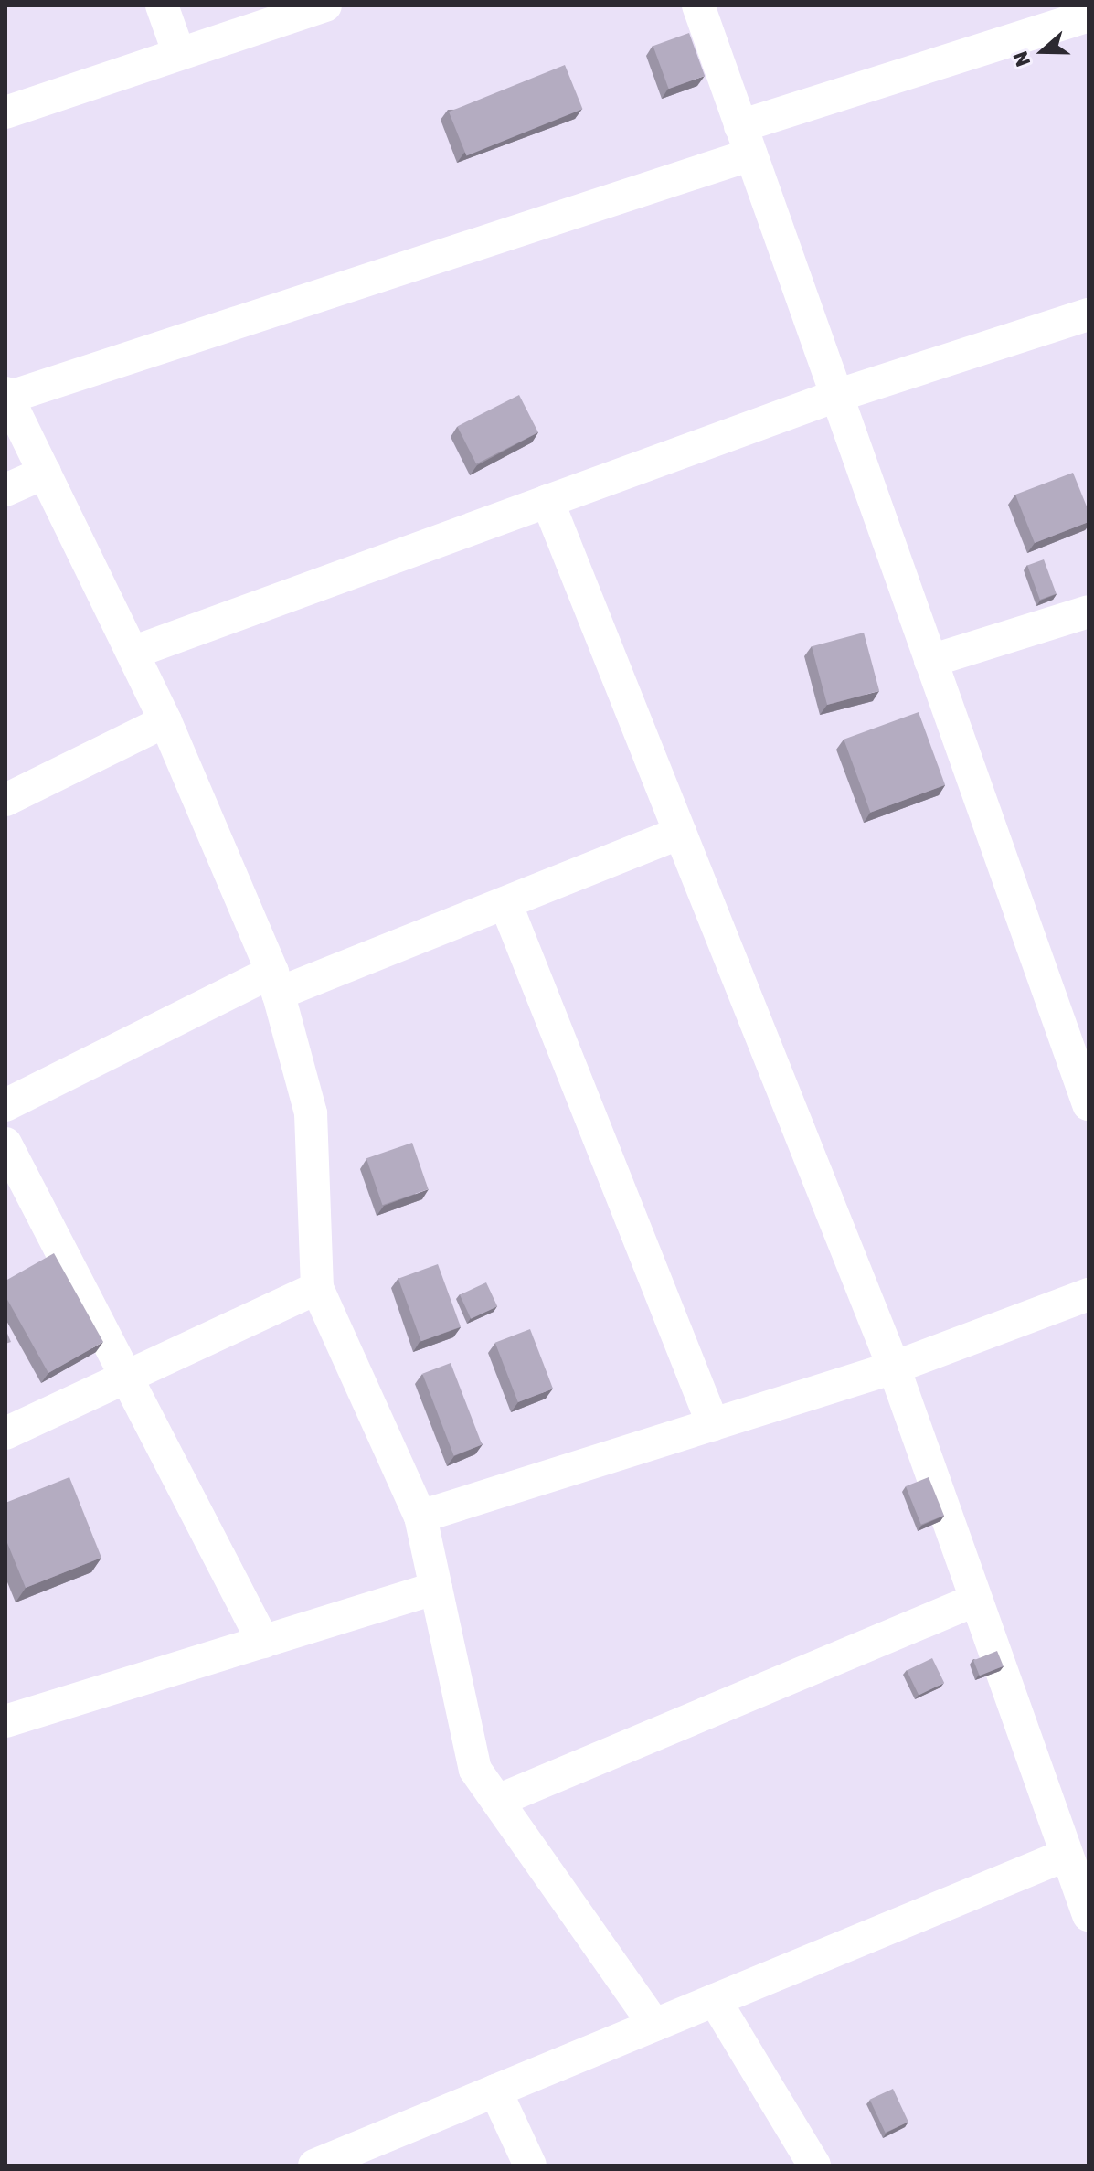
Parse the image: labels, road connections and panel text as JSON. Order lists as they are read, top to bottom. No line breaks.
{"north":"left"}
